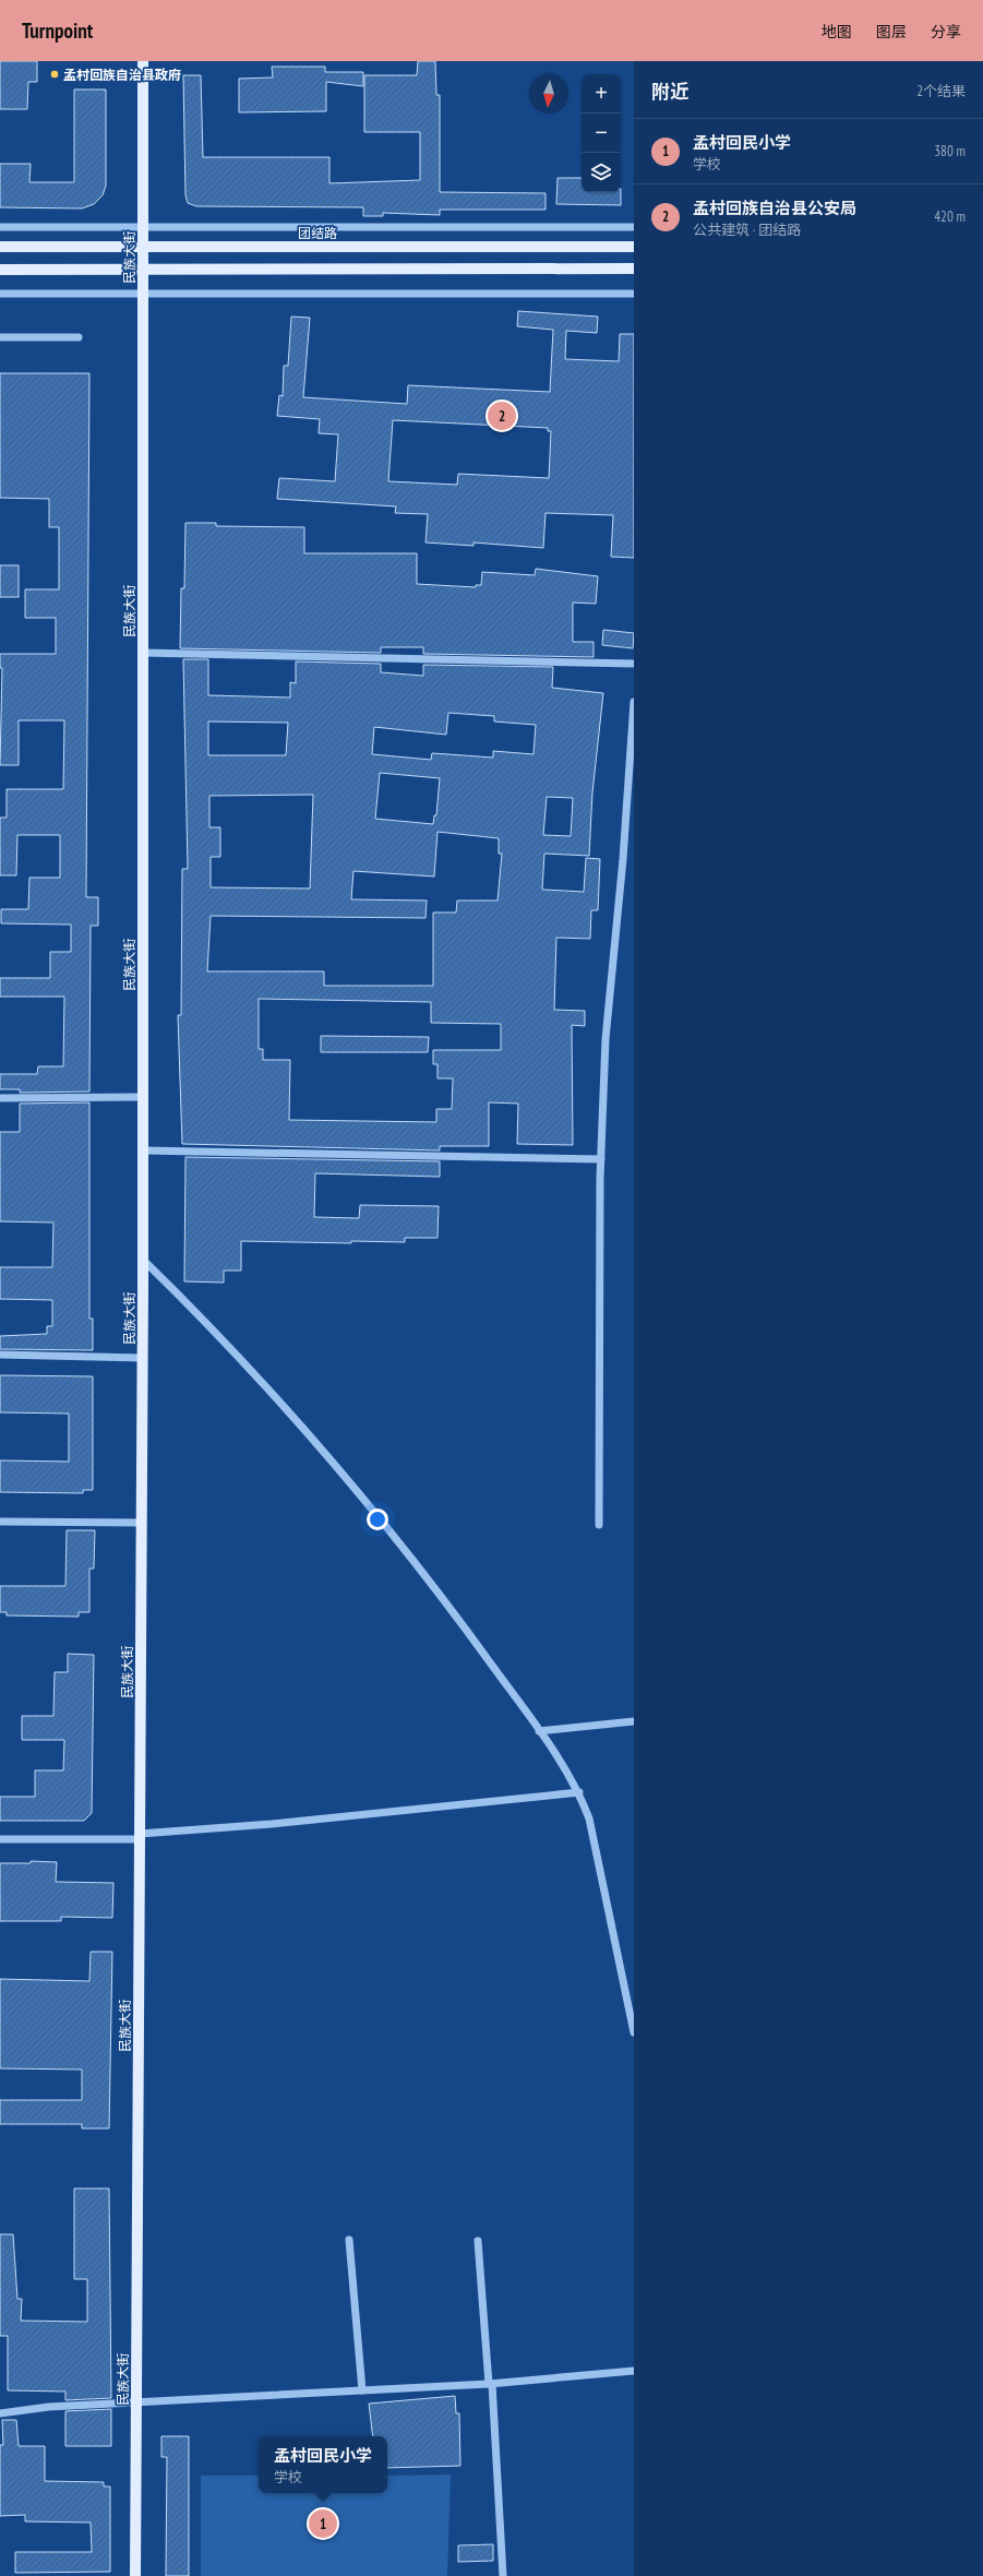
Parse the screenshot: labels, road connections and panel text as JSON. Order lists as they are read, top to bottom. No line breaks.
{"streets":{"main road":["团结路","民族大街"]},"crossings":[["团结路","民族大街"]],"places":["孟村回族自治县政府"],"north":"bottom","page":{"header":"Turnpoint","nav":["地图","图层","分享"],"heading":["附近","2个结果"],"map_buttons":["+","−"],"list":[{"mark":"1","name":"孟村回民小学","note":"学校","value":"380 m"},{"mark":"2","name":"孟村回族自治县公安局","note":"公共建筑 · 团结路","value":"420 m"}],"pins":["2","1"],"popup":["孟村回民小学","学校"]}}
